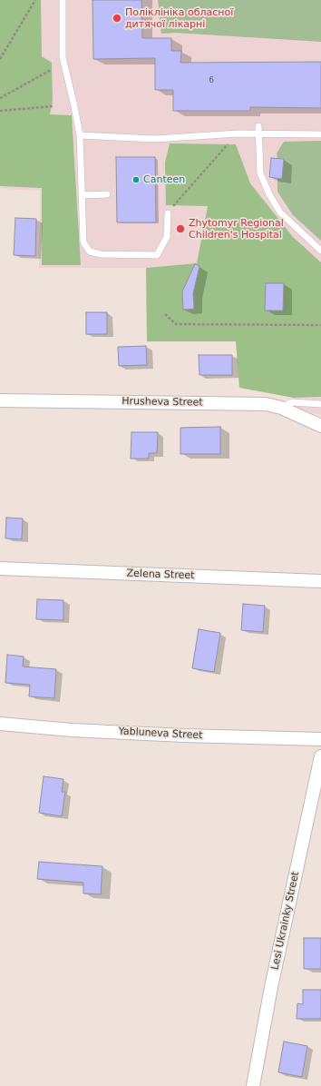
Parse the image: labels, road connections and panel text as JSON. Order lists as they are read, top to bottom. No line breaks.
{"streets":{"street":["Hrusheva Street","Zelena Street","Yabluneva Street","Lesi Ukrainky Street"]},"places":["Поліклініка обласної дитячої лікарні","Canteen","Zhytomyr Regional Children's Hospital"],"house_numbers":["6"]}
